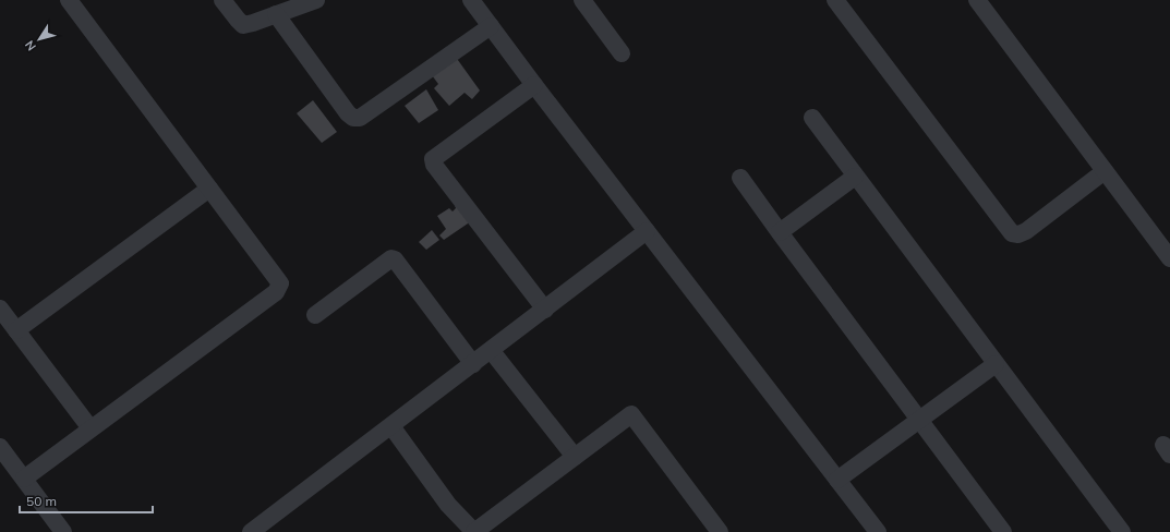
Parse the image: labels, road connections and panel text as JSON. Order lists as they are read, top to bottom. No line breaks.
{"scale_bar":"50 m","north":"bottom left"}
